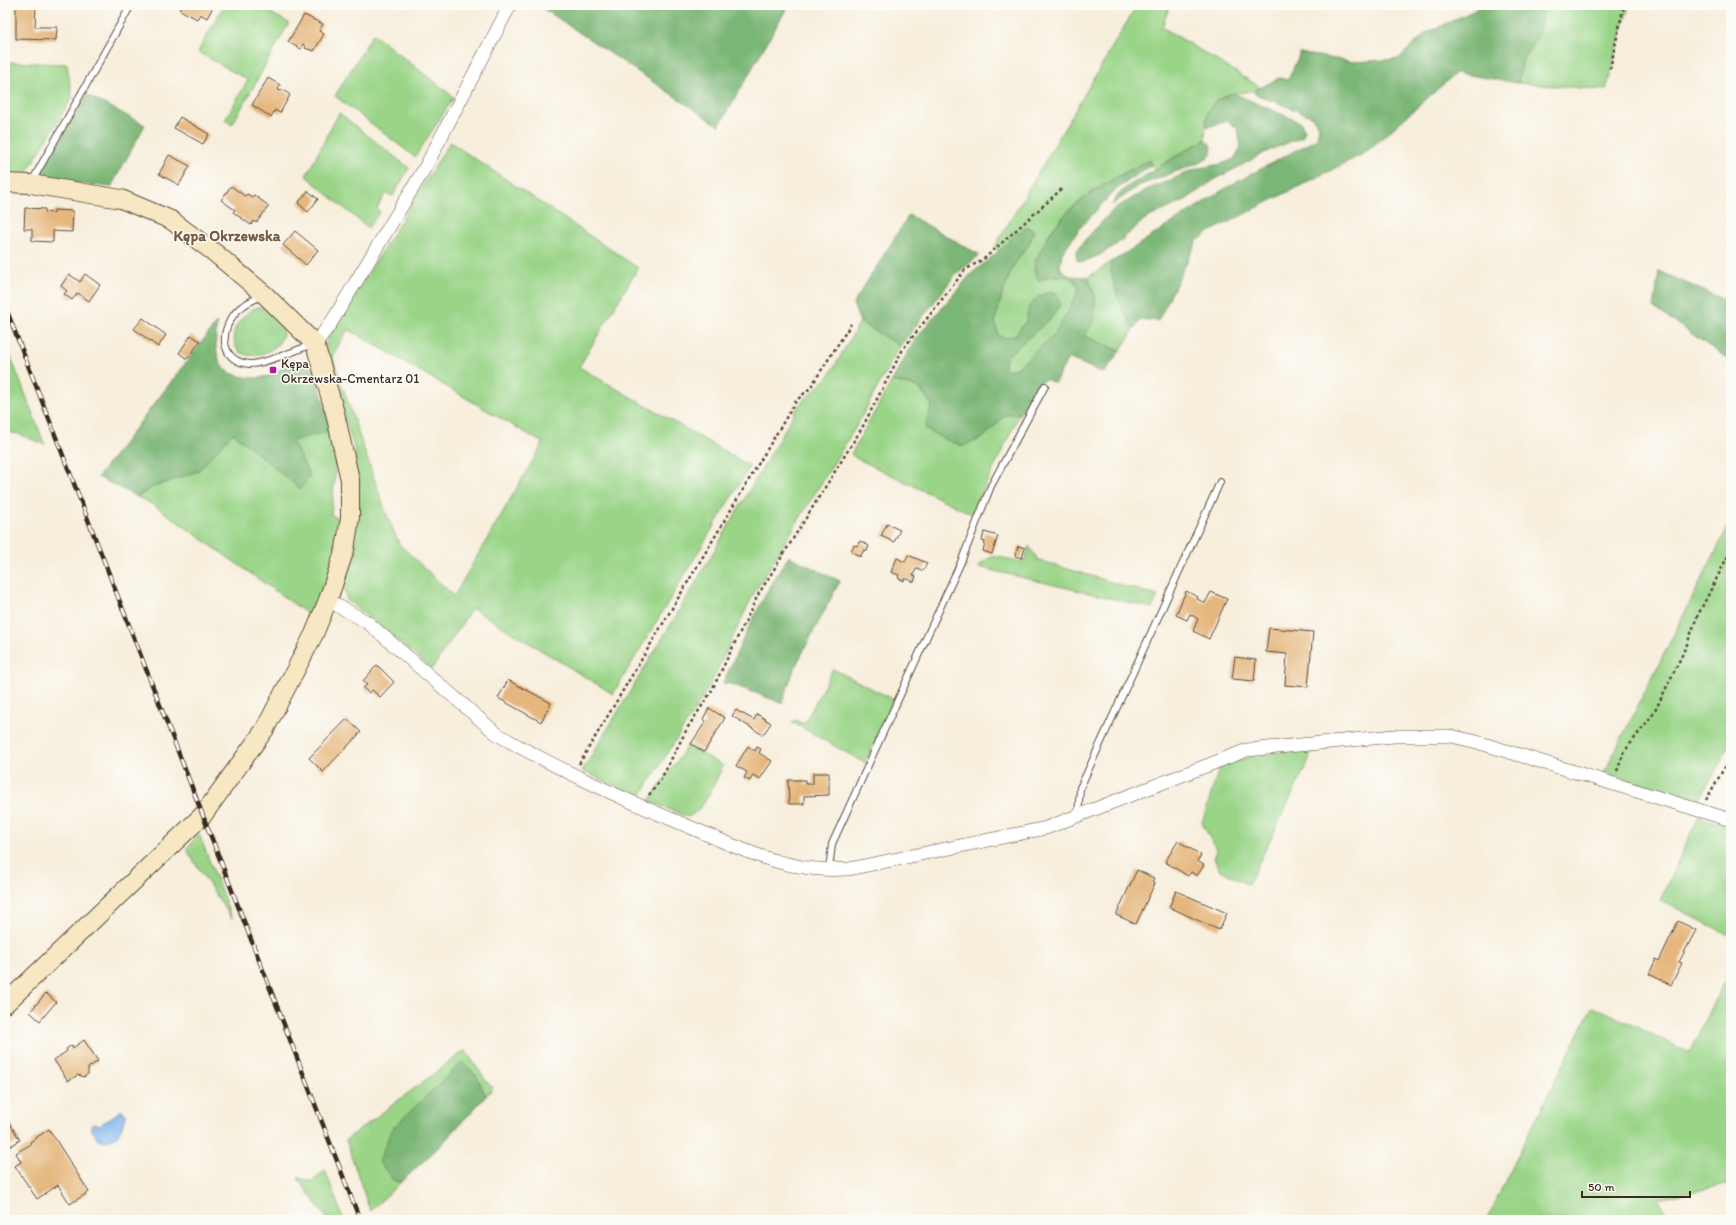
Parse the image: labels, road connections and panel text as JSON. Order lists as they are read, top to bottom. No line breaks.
{"districts":["Kępa Okrzewska"],"places":{"transit":["Kępa Okrzewska-Cmentarz 01"]},"scale_bar":"50 m"}
